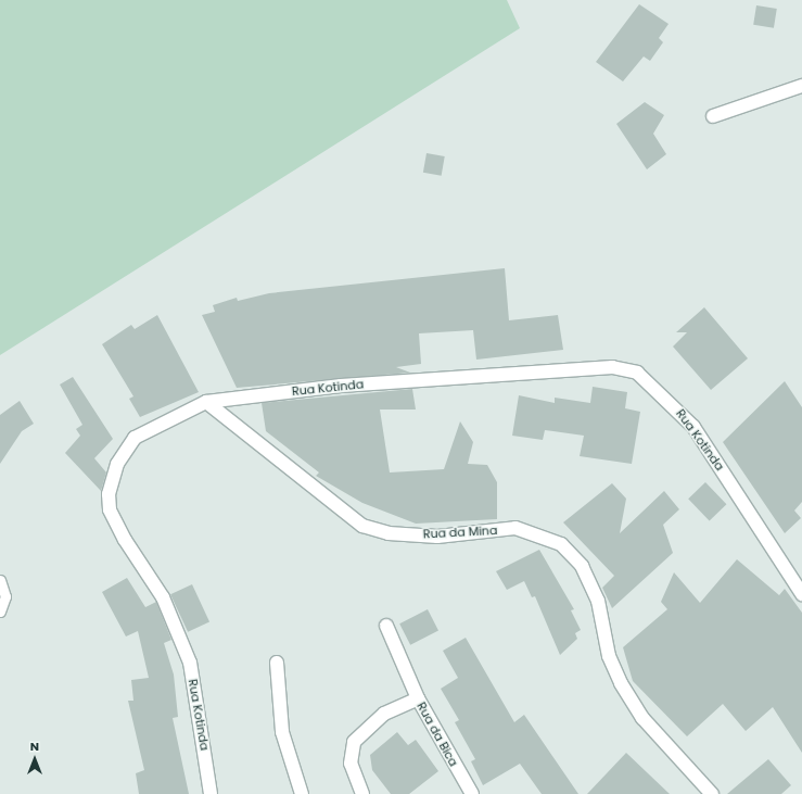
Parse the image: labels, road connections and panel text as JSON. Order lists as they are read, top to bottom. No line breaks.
{"streets":{"street":["Rua Kotinda","Rua da Mina","Rua da Bica"]},"crossings":[["Rua Kotinda","Rua da Mina"]],"north":"top"}
